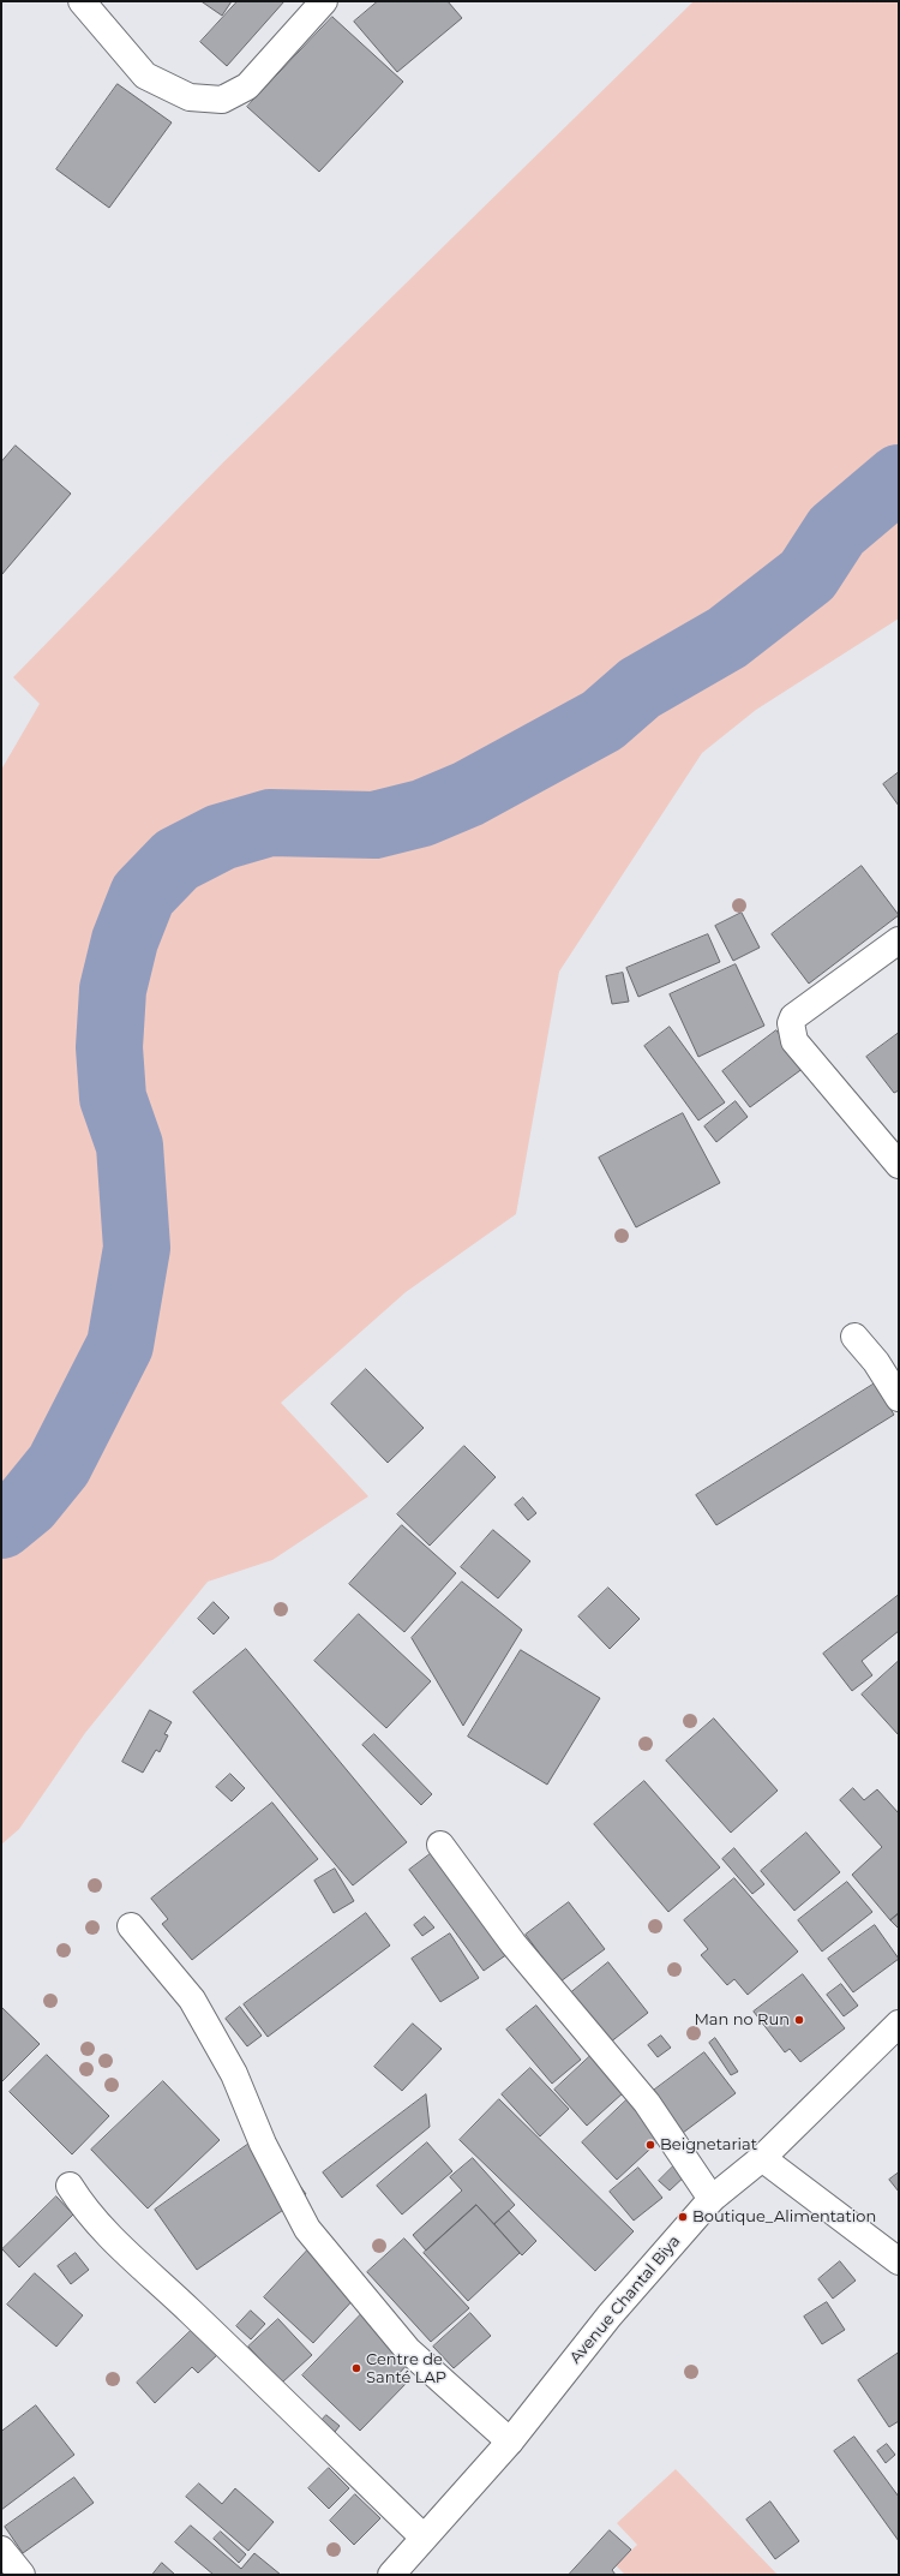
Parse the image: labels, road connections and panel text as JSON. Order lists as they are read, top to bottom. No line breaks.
{"streets":{"street":["Avenue Chantal Biya"]},"places":["Man no Run","Beignetariat","Boutique_Alimentation","Centre de Santé LAP"]}
